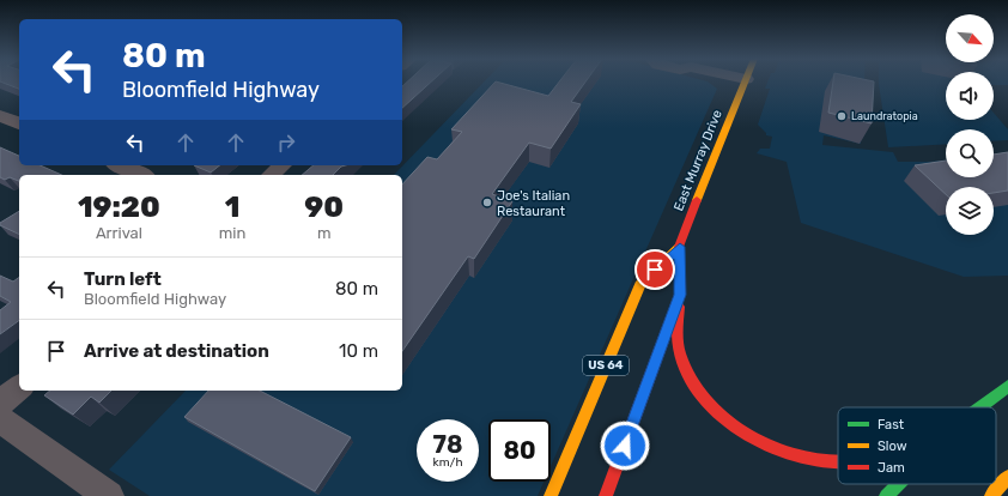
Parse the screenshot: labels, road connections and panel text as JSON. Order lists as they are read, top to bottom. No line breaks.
{"streets":{"main road":["East Murray Drive","US 64"]},"crossings":[["East Murray Drive","US 64"]],"places":["Laundratopia","Joe's Italian Restaurant"],"legend":["Fast","Slow","Jam"],"north":"bottom right","page":{"turn":["80 m","Bloomfield Highway"],"eta":["19:20","Arrival","1","min","90","m"],"list":[{"name":"Turn left","note":"Bloomfield Highway","value":"80 m"},{"name":"Arrive at destination","value":"10 m"}],"speed":"78 km/h","limit":"80"}}
